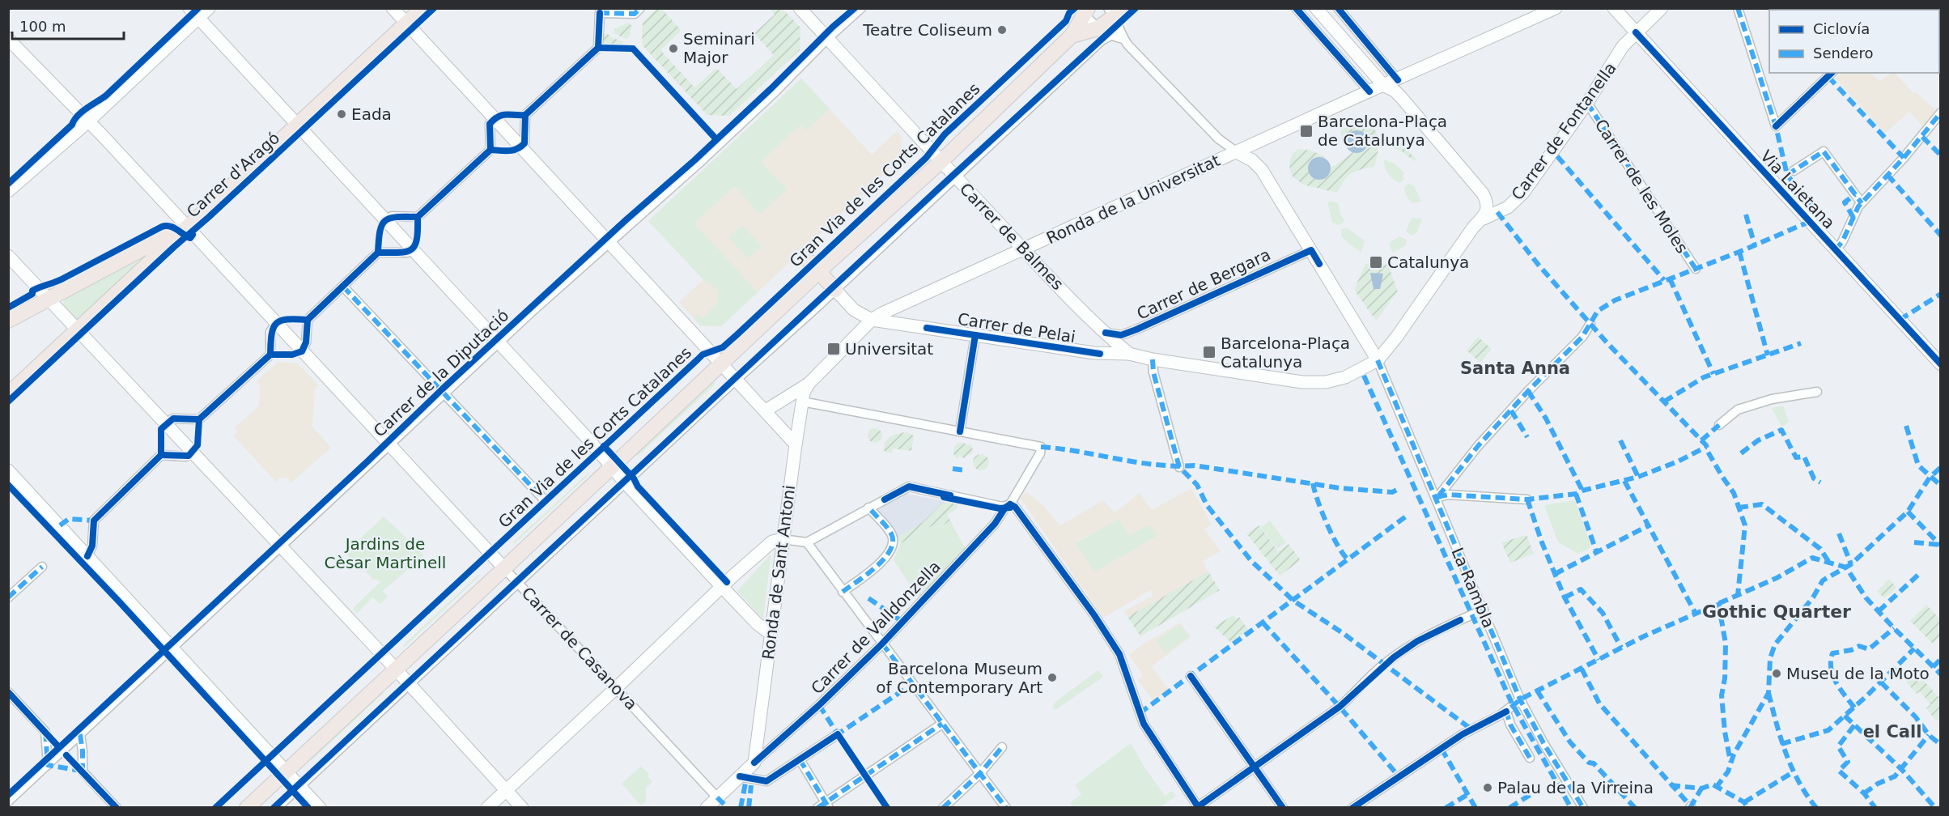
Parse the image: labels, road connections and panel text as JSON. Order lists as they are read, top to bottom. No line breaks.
{"streets":{"main road":["Carrer de Fontanella","Carrer d'Aragó","Gran Via de les Corts Catalanes","Via Laietana","Ronda de la Universitat","Carrer de Balmes","Carrer de Pelai","Ronda de Sant Antoni","Carrer de Casanova"],"street":["Carrer de les Moles","Carrer de Bergara","Carrer de la Diputació","La Rambla","Carrer de Valldonzella"]},"crossings":[["Carrer de Fontanella","Carrer de les Moles"],["Carrer de Fontanella","Via Laietana"],["Carrer d'Aragó","Carrer de Casanova"],["Gran Via de les Corts Catalanes","Carrer de Balmes"],["Gran Via de les Corts Catalanes","Carrer de Casanova"],["Ronda de la Universitat","Carrer de Balmes"],["Ronda de la Universitat","Carrer de Pelai"],["Carrer de Balmes","Carrer de Bergara"],["Carrer de Balmes","Carrer de Pelai"],["Carrer de Balmes","Carrer de la Diputació"],["Carrer de Pelai","La Rambla"],["Carrer de la Diputació","Carrer de Casanova"],["Ronda de Sant Antoni","Carrer de Valldonzella"]],"districts":["Santa Anna","Gothic Quarter","el Call"],"parks":["Jardins de Cèsar Martinell"],"places":{"other":["Teatre Coliseum","Seminari Major","Eada","Museu de la Moto","Barcelona Museum of Contemporary Art","Palau de la Virreina"],"transit":["Barcelona-Plaça de Catalunya","Catalunya","Universitat","Barcelona-Plaça Catalunya"]},"legend":["Ciclovía","Sendero"],"scale_bar":"100 m"}
